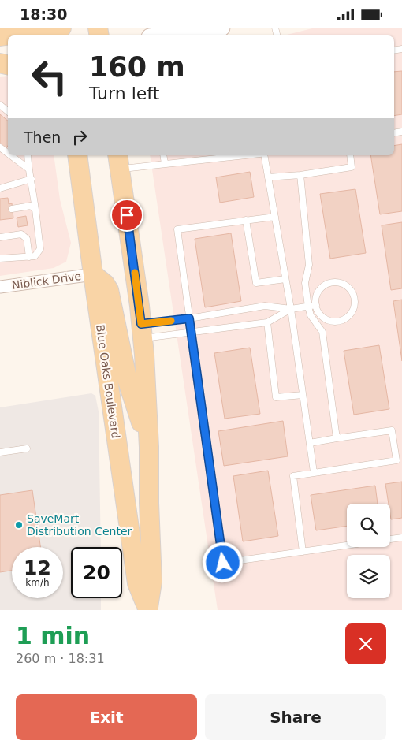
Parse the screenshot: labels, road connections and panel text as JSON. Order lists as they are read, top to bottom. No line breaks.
{"streets":{"main road":["Blue Oaks Boulevard"],"street":["Niblick Drive"]},"crossings":[["Niblick Drive","Blue Oaks Boulevard"]],"places":["SaveMart Distribution Center"],"page":{"status":"18:30","turn":["160 m","Turn left"],"then":"Then","speed":"12 km/h","limit":"20","heading":["1 min","260 m · 18:31"],"buttons":["Exit","Share"]}}
